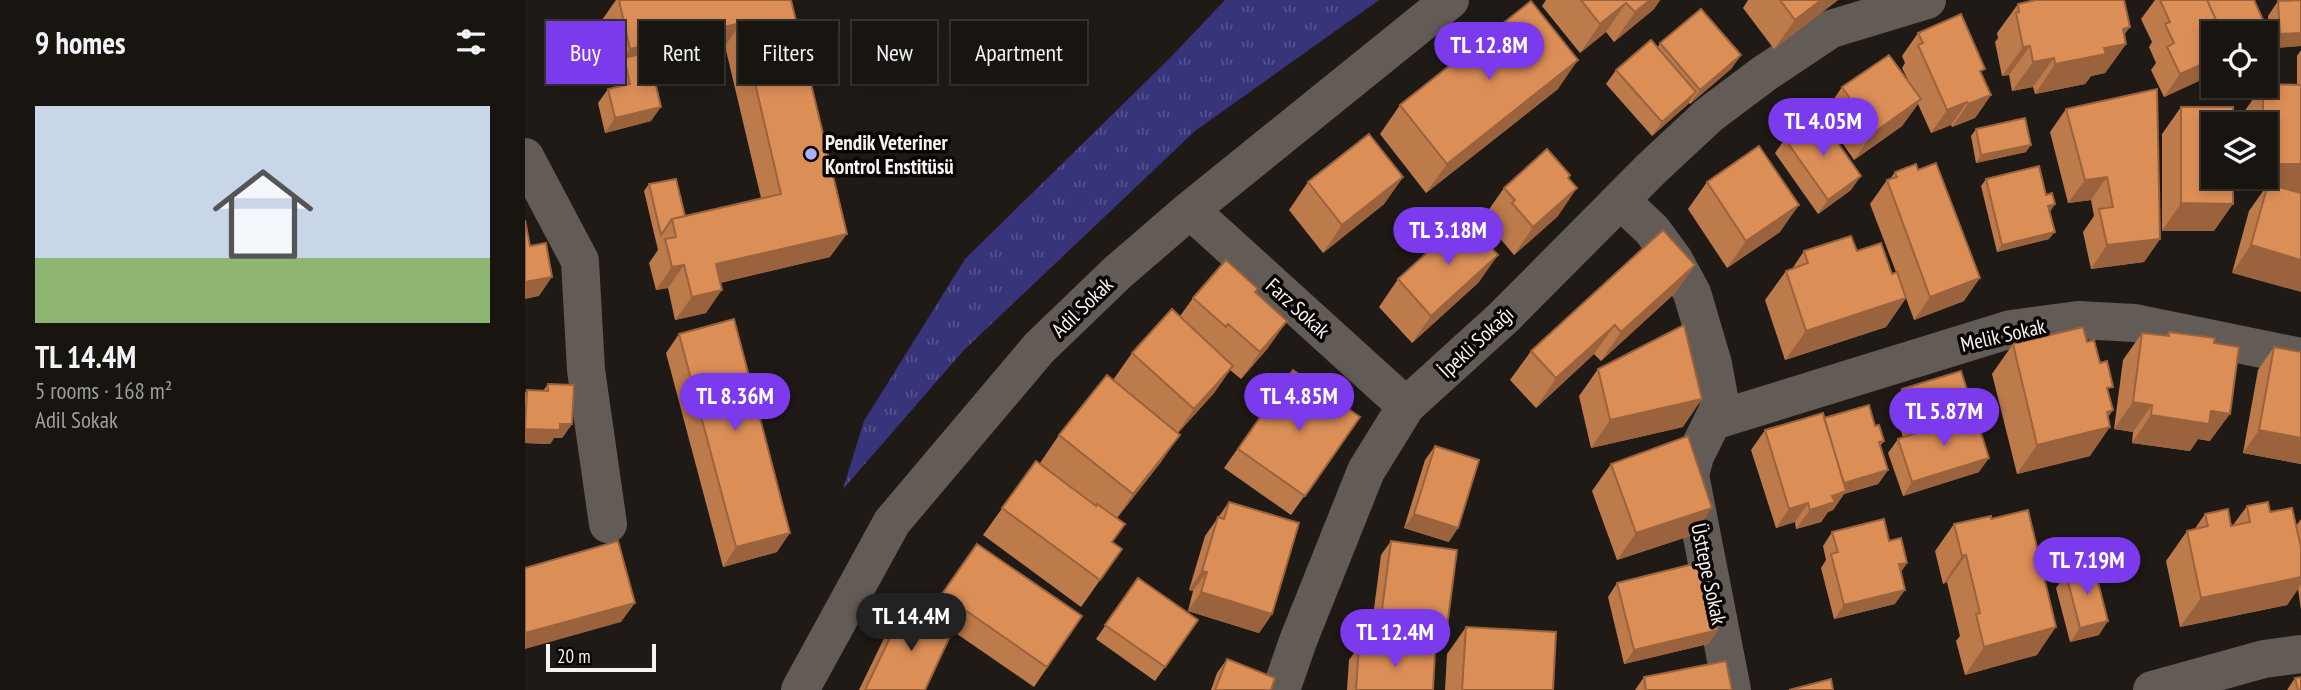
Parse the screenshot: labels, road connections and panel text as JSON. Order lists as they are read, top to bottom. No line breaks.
{"streets":{"street":["Adil Sokak","Farz Sokak","Melik Sokak","İpekli Sokağı","Üsttepe Sokak"]},"crossings":[["Adil Sokak","Farz Sokak"],["Farz Sokak","İpekli Sokağı"],["Melik Sokak","Üsttepe Sokak"],["İpekli Sokağı","Üsttepe Sokak"]],"places":["Pendik Veteriner Kontrol Enstitüsü"],"scale_bar":"20 m","page":{"heading":"9 homes","chip":["Buy","Rent","Filters","New","Apartment"],"price":["TL 12.8M","TL 4.05M","TL 3.18M","TL 8.36M","TL 4.85M","TL 5.87M","TL 7.19M","TL 14.4M","TL 12.4M"],"list":[{"name":"TL 14.4M","note":"5 rooms · 168 m² · Adil Sokak"}],"scale":"20 m"}}
